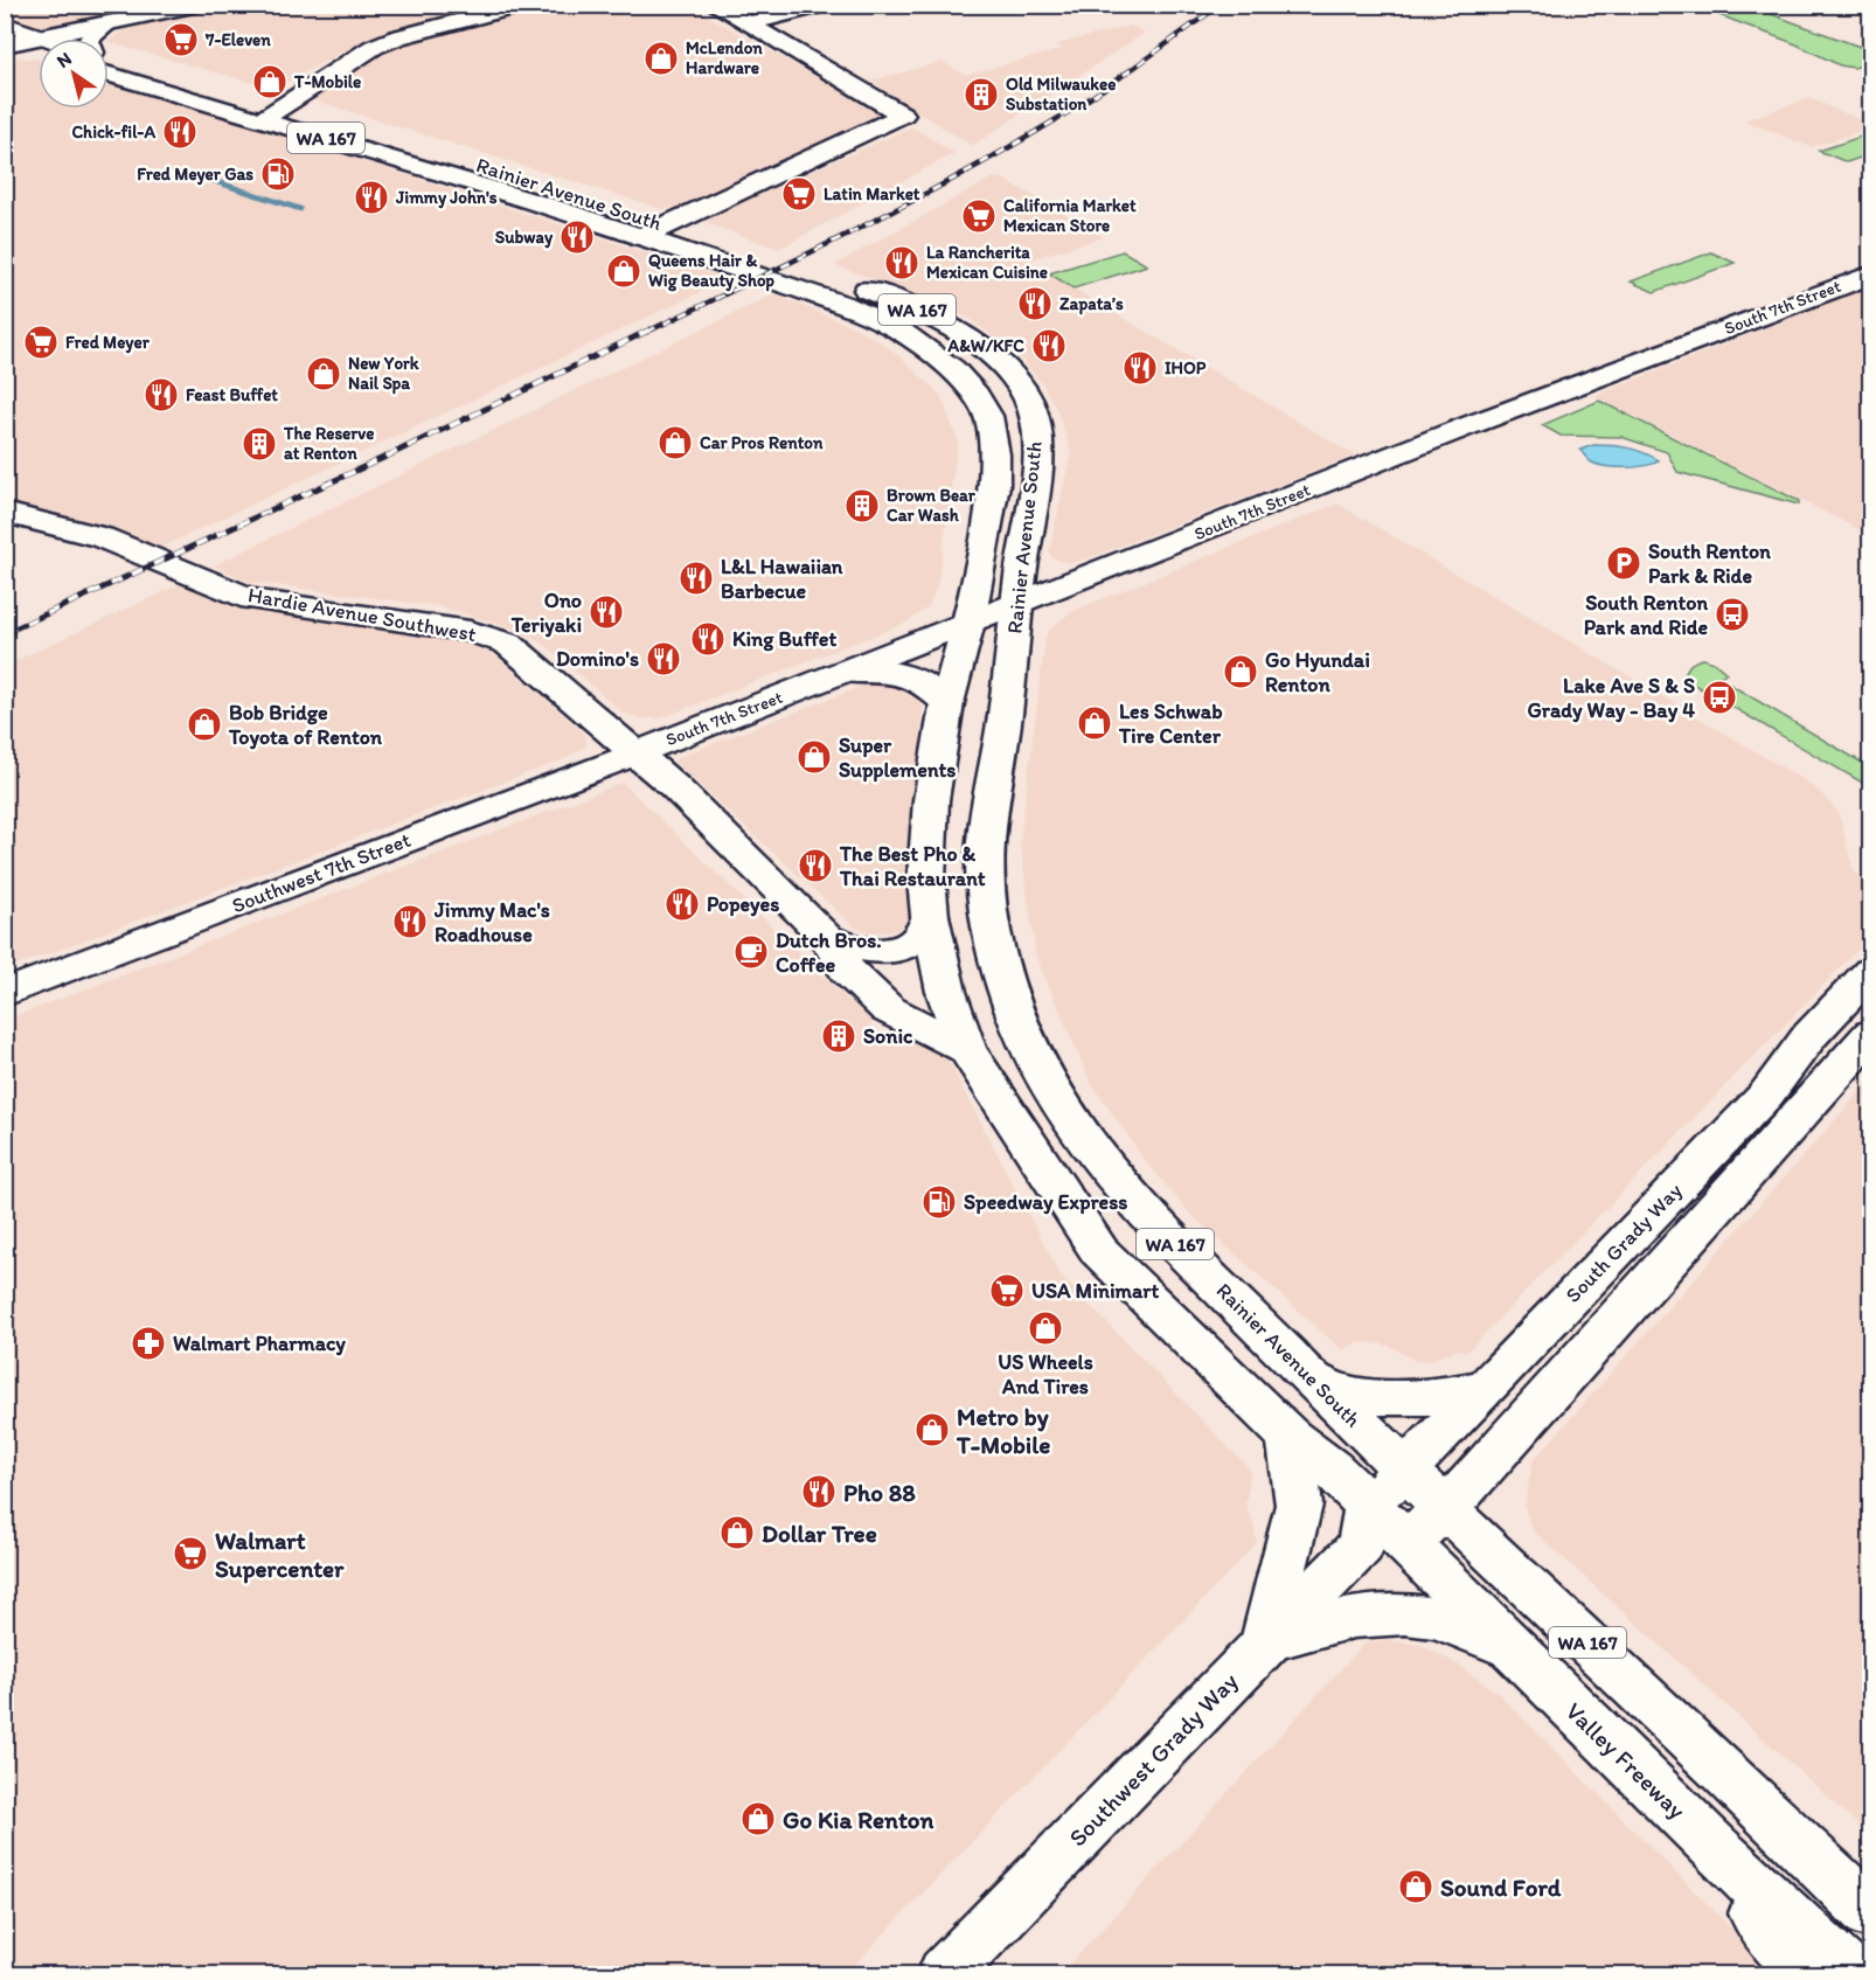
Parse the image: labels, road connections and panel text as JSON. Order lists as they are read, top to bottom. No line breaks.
{"streets":{"main road":["WA 167","Rainier Avenue South","South 7th Street","Hardie Avenue Southwest","Southwest 7th Street","South Grady Way","Southwest Grady Way","Valley Freeway"]},"crossings":[["WA 167","Rainier Avenue South"],["Rainier Avenue South","South 7th Street"],["Rainier Avenue South","Hardie Avenue Southwest"],["Rainier Avenue South","South Grady Way"],["Rainier Avenue South","Southwest Grady Way"],["Rainier Avenue South","Valley Freeway"],["South 7th Street","Hardie Avenue Southwest"],["South 7th Street","Southwest 7th Street"],["Hardie Avenue Southwest","Southwest 7th Street"],["South Grady Way","Southwest Grady Way"],["South Grady Way","Valley Freeway"],["Southwest Grady Way","Valley Freeway"]],"places":{"supermarket":["7-Eleven","Latin Market","California Market Mexican Store","Fred Meyer","USA Minimart","Walmart Supercenter"],"shop":["McLendon Hardware","T-Mobile","Queens Hair & Wig Beauty Shop","New York Nail Spa","Car Pros Renton","Go Hyundai Renton","Les Schwab Tire Center","Bob Bridge Toyota of Renton","Super Supplements","US Wheels And Tires","Metro by T-Mobile","Dollar Tree","Go Kia Renton","Sound Ford"],"building":["Old Milwaukee Substation","The Reserve at Renton","Brown Bear Car Wash","Sonic"],"restaurant":["Chick-fil-A","Jimmy John's","Subway","La Rancherita Mexican Cuisine","Zapata’s","A&W/KFC","IHOP","Feast Buffet","L&L Hawaiian Barbecue","Ono Teriyaki","King Buffet","Domino's","The Best Pho & Thai Restaurant","Popeyes","Jimmy Mac's Roadhouse","Pho 88"],"fuel station":["Fred Meyer Gas","Speedway Express"],"parking":["South Renton Park & Ride"],"bus stop":["South Renton Park and Ride","Lake Ave S & S Grady Way - Bay 4"],"cafe":["Dutch Bros. Coffee"],"pharmacy":["Walmart Pharmacy"]},"north":"top left"}
